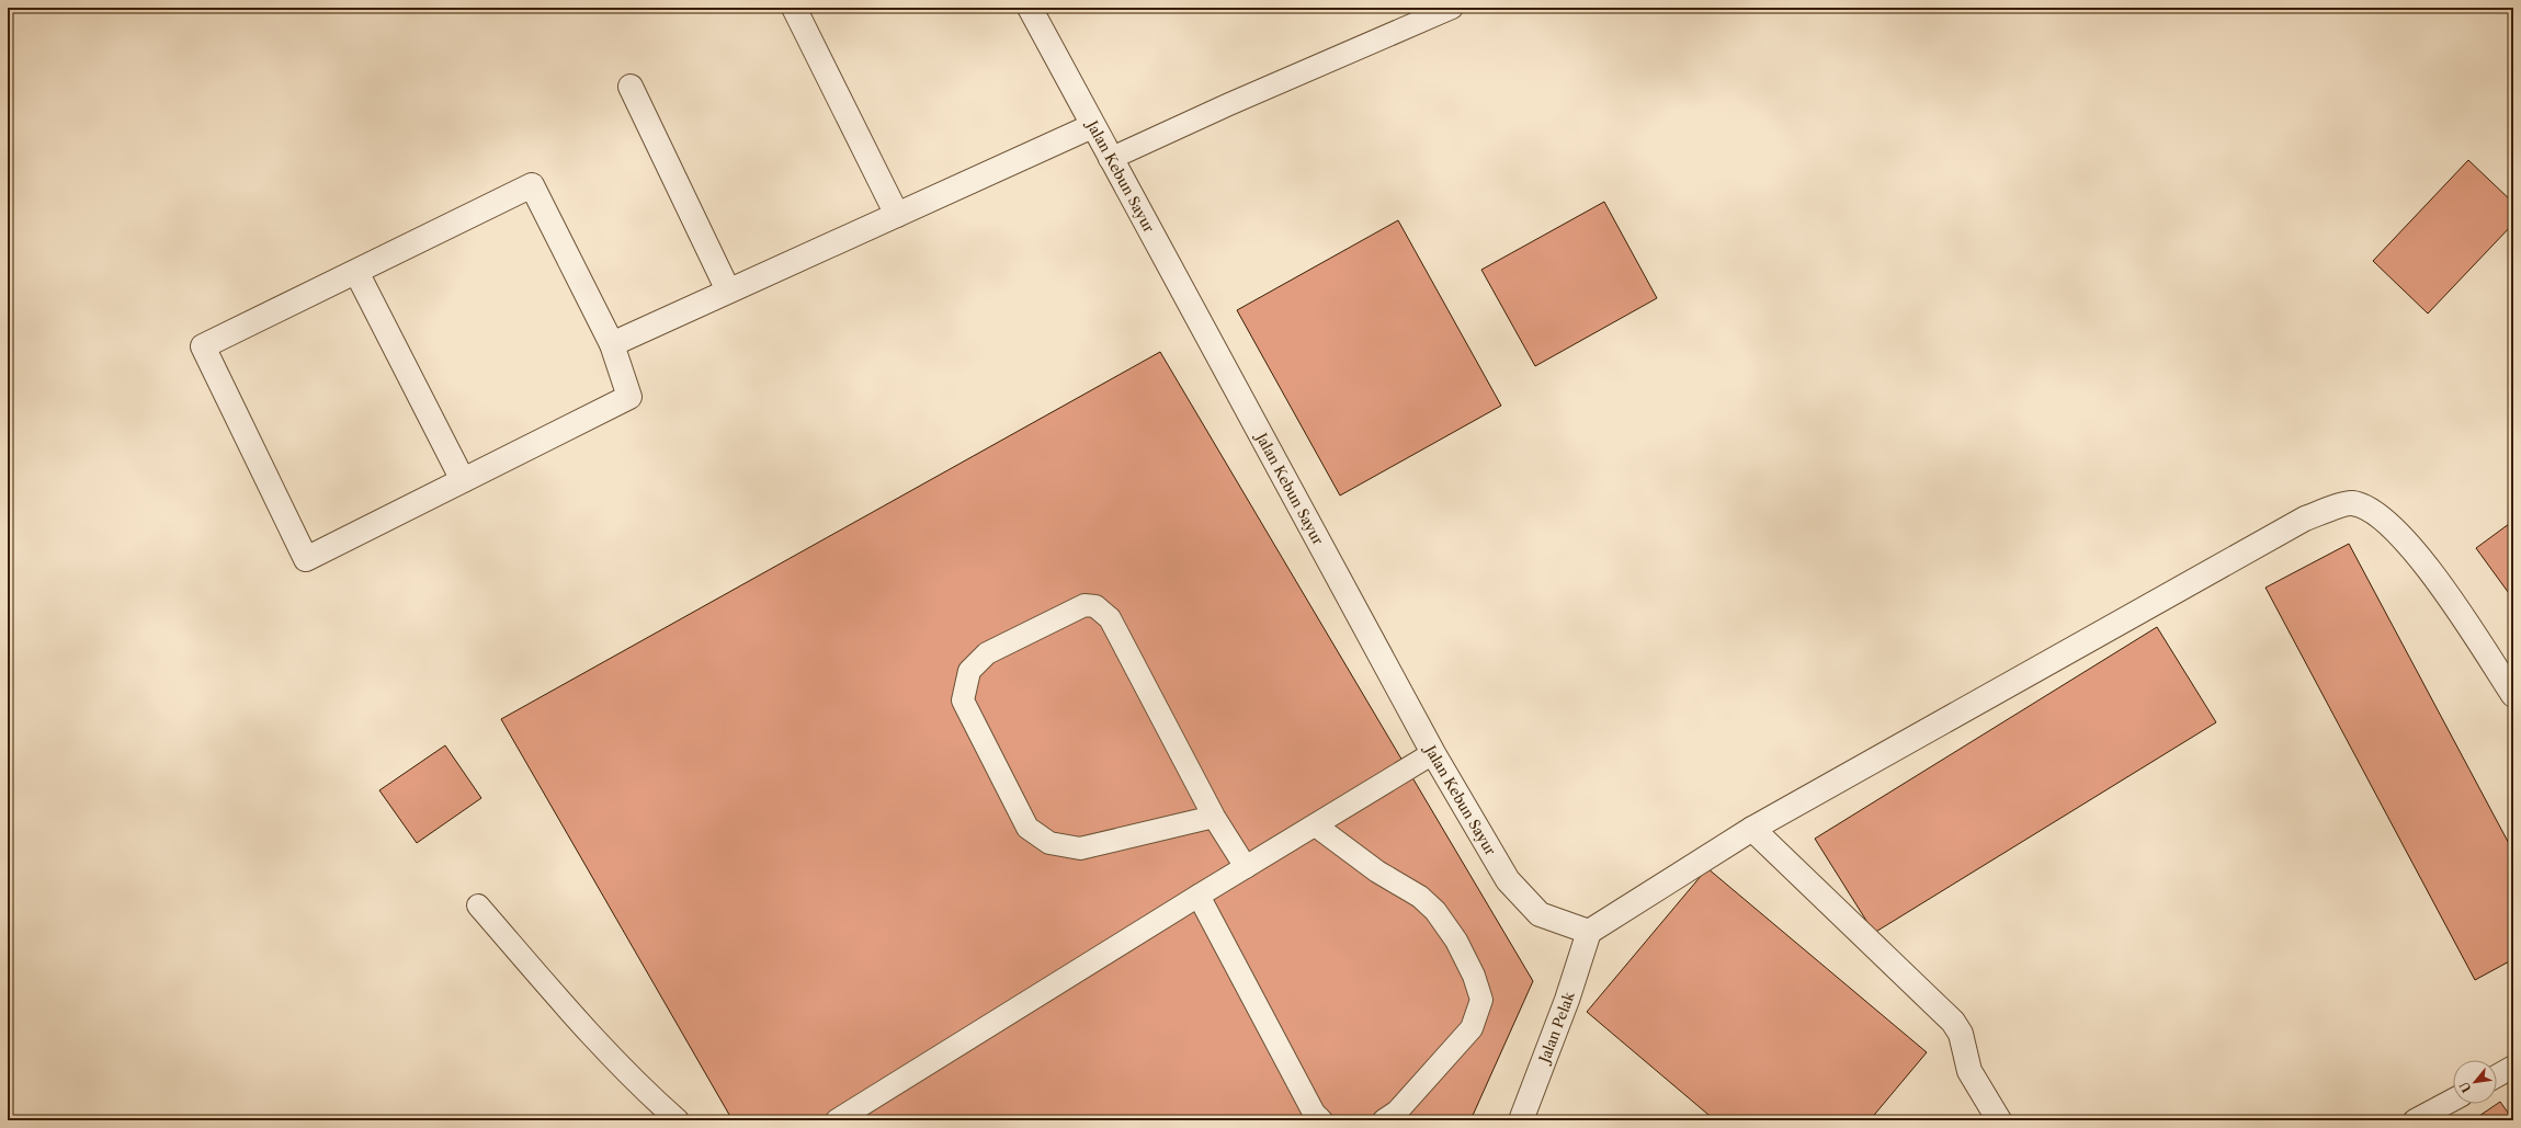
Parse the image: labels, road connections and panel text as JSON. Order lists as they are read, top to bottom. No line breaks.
{"streets":{"street":["Jalan Kebun Sayur","Jalan Pelak"]},"crossings":[["Jalan Kebun Sayur","Jalan Pelak"]],"north":"bottom left"}
